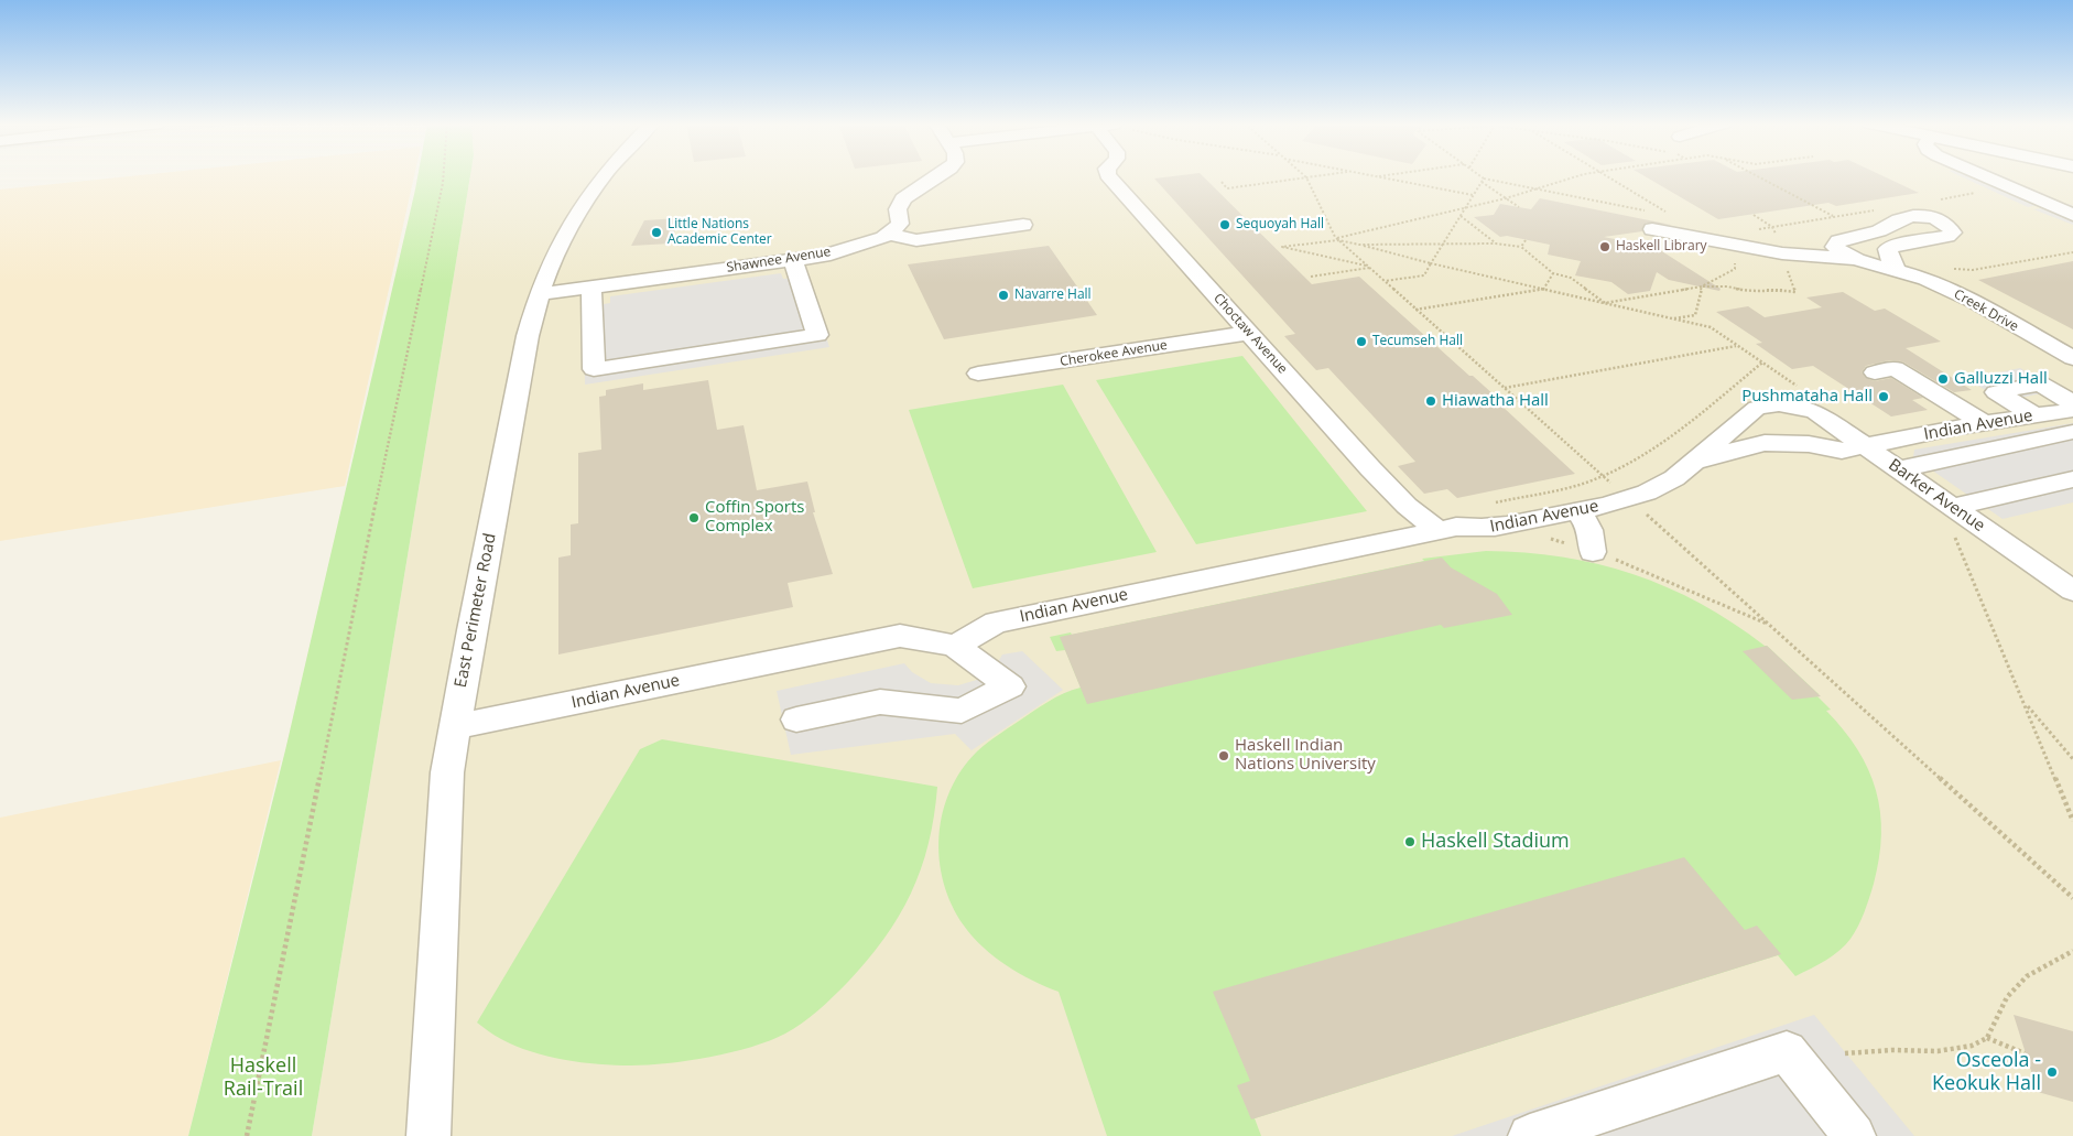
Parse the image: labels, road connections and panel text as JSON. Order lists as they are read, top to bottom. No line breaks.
{"streets":{"street":["Shawnee Avenue","Creek Drive","Choctaw Avenue","Cherokee Avenue","Indian Avenue","Barker Avenue","East Perimeter Road"]},"crossings":[["Shawnee Avenue","East Perimeter Road"],["Choctaw Avenue","Cherokee Avenue"],["Choctaw Avenue","Indian Avenue"],["Indian Avenue","Barker Avenue"],["Indian Avenue","East Perimeter Road"]],"parks":["Haskell Rail-Trail"],"places":["Sequoyah Hall","Little Nations Academic Center","Haskell Library","Navarre Hall","Tecumseh Hall","Galluzzi Hall","Pushmataha Hall","Hiawatha Hall","Coffin Sports Complex","Haskell Indian Nations University","Haskell Stadium","Osceola - Keokuk Hall"]}
